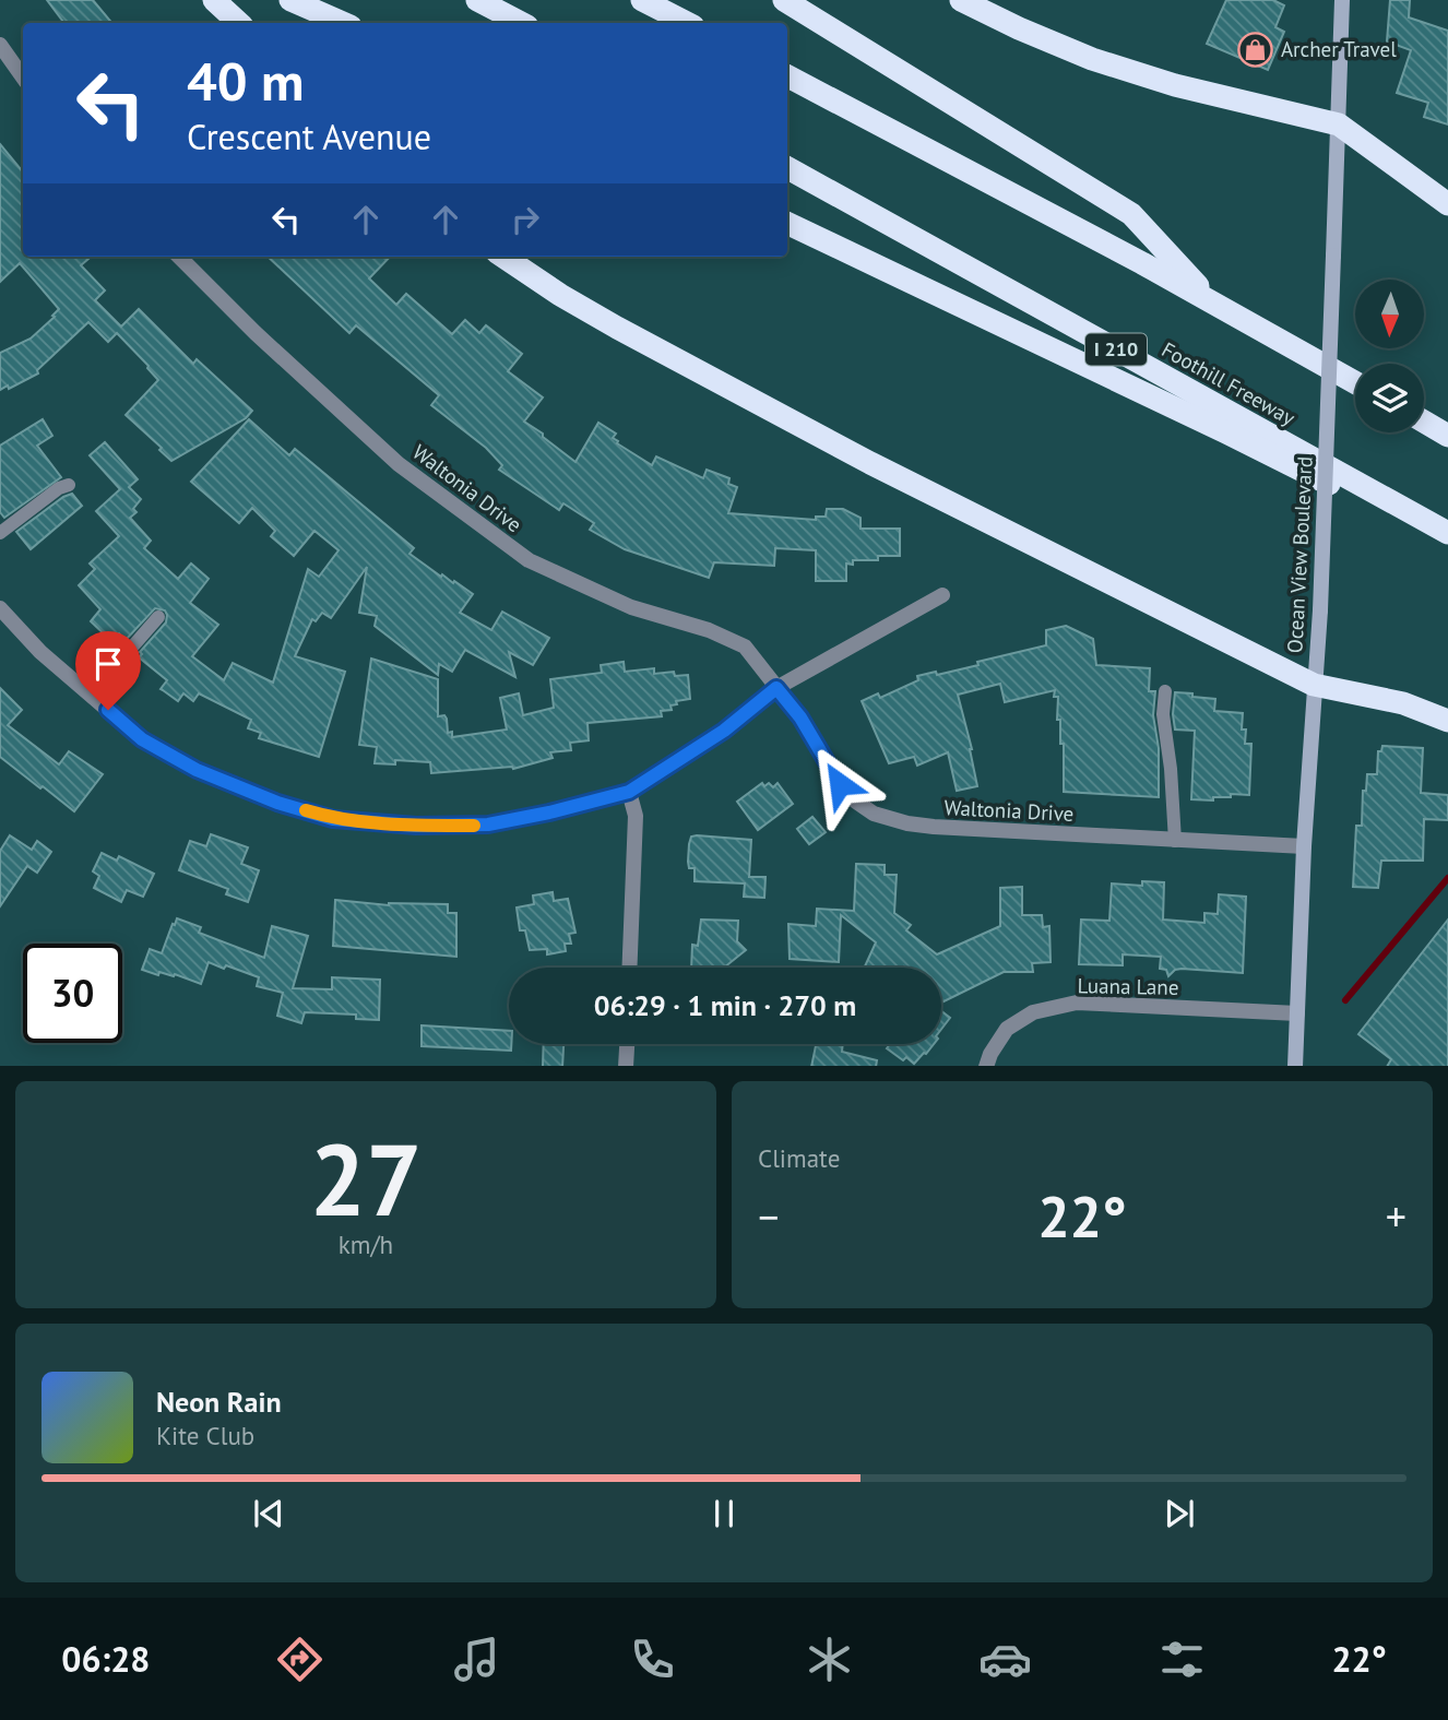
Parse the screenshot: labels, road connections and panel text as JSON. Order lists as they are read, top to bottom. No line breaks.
{"streets":{"highway":["I 210","Foothill Freeway"],"main road":["Ocean View Boulevard"],"street":["Waltonia Drive","Luana Lane"]},"crossings":[["Waltonia Drive","Ocean View Boulevard"],["Ocean View Boulevard","Luana Lane"]],"places":{"shop":["Archer Travel"]},"north":"bottom","page":{"turn":["40 m","Crescent Avenue"],"limit":"30","trip":"06:29 · 1 min · 270 m","tile":[["27","km/h"],"Climate"],"heat":["−","22°","+"],"song":["Neon Rain","Kite Club"],"tabs":["06:28","22°"]}}
